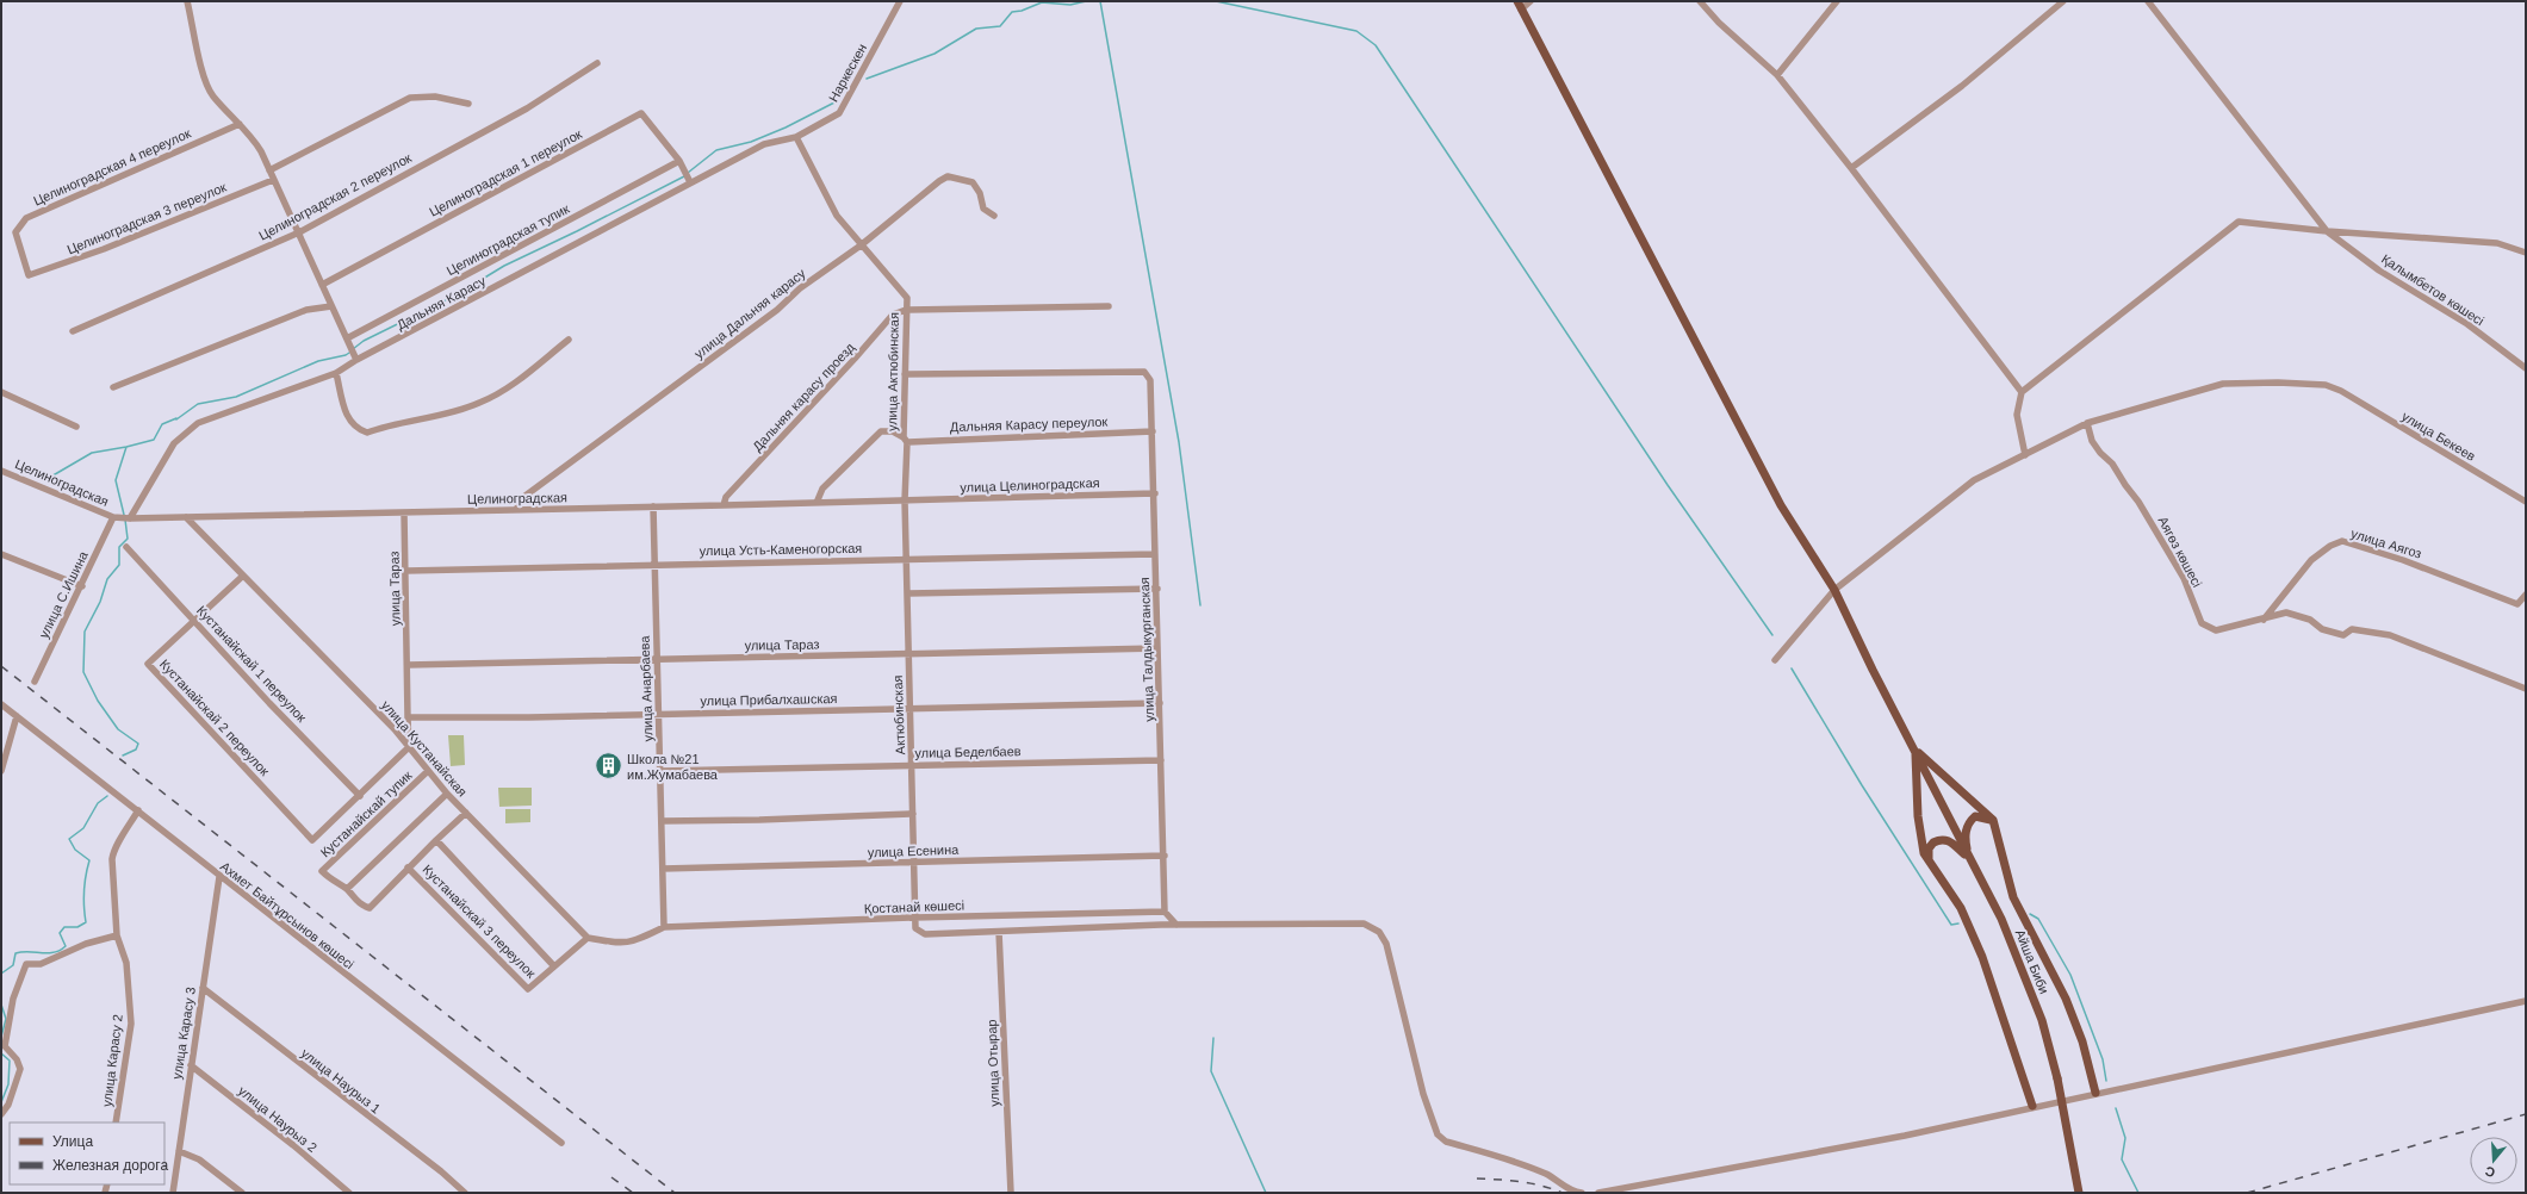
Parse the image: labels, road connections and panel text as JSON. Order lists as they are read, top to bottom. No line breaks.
{"streets":{"main road":["Айша Биби"],"street":["Наркескен","Целиноградская 4 переулок","Целиноградская 1 переулок","Целиноградская 2 переулок","Целиноградская 3 переулок","Целиноградская тупик","Қалымбетов көшесі","Дальняя Карасу","улица Дальняя карасу","улица Актюбинская","Дальняя карасу проезд","Дальняя Карасу переулок","улица Бекеев","Целиноградская","улица Целиноградская","улица Аягоз","улица Усть-Каменогорская","Аягөз көшесі","улица Тараз","улица С.Ишина","улица Талдыкурганская","Кустанайскай 1 переулок","улица Анарбаева","улица Прибалхашская","Актюбинская","Кустанайскай 2 переулок","улица Кустанайская","улица Беделбаев","Кустанайскай тупик","улица Есенина","Қостанай көшесі","Ахмет Байтұрсынов көшесі","Кустанайскай 3 переулок","улица Карасу 3","улица Карасу 2","улица Отырар","улица Наурыз 1","улица Наурыз 2"]},"crossings":[["Наркескен","Дальняя Карасу"],["Наркескен","улица Актюбинская"],["Целиноградская 4 переулок","Целиноградская 3 переулок"],["Целиноградская 1 переулок","Целиноградская тупик"],["Дальняя Карасу","улица Актюбинская"],["Дальняя Карасу","Целиноградская"],["улица Дальняя карасу","улица Актюбинская"],["улица Дальняя карасу","Целиноградская"],["улица Актюбинская","Дальняя карасу проезд"],["улица Актюбинская","Дальняя Карасу переулок"],["улица Актюбинская","Целиноградская"],["улица Актюбинская","улица Целиноградская"],["улица Актюбинская","улица Талдыкурганская"],["улица Актюбинская","Актюбинская"],["Дальняя карасу проезд","Целиноградская"],["Дальняя Карасу переулок","Целиноградская"],["Дальняя Карасу переулок","улица Талдыкурганская"],["улица Бекеев","Аягөз көшесі"],["Целиноградская","улица Целиноградская"],["Целиноградская","улица Тараз"],["Целиноградская","улица С.Ишина"],["Целиноградская","улица Анарбаева"],["Целиноградская","Актюбинская"],["Целиноградская","улица Кустанайская"],["улица Целиноградская","улица Талдыкурганская"],["улица Целиноградская","Актюбинская"],["улица Аягоз","Аягөз көшесі"],["улица Усть-Каменогорская","улица Тараз"],["улица Усть-Каменогорская","улица Талдыкурганская"],["улица Усть-Каменогорская","улица Анарбаева"],["улица Усть-Каменогорская","Актюбинская"],["улица Тараз","улица Талдыкурганская"],["улица Тараз","улица Анарбаева"],["улица Тараз","улица Прибалхашская"],["улица Тараз","Актюбинская"],["улица Талдыкурганская","улица Прибалхашская"],["улица Талдыкурганская","улица Беделбаев"],["улица Талдыкурганская","улица Есенина"],["улица Талдыкурганская","Қостанай көшесі"],["Кустанайскай 1 переулок","Кустанайскай 2 переулок"],["Кустанайскай 1 переулок","Кустанайскай тупик"],["улица Анарбаева","улица Прибалхашская"],["улица Анарбаева","улица Беделбаев"],["улица Анарбаева","улица Есенина"],["улица Анарбаева","Қостанай көшесі"],["улица Прибалхашская","Актюбинская"],["Актюбинская","улица Беделбаев"],["Актюбинская","улица Есенина"],["Актюбинская","Қостанай көшесі"],["Актюбинская","улица Отырар"],["Кустанайскай 2 переулок","улица Кустанайская"],["Кустанайскай 2 переулок","Кустанайскай тупик"],["улица Кустанайская","Кустанайскай тупик"],["улица Кустанайская","Кустанайскай 3 переулок"],["Кустанайскай тупик","Кустанайскай 3 переулок"],["Ахмет Байтұрсынов көшесі","улица Карасу 3"],["Ахмет Байтұрсынов көшесі","улица Карасу 2"],["улица Карасу 3","улица Наурыз 1"],["улица Карасу 3","улица Наурыз 2"]],"places":{"building":["Школа №21 им.Жумабаева"]},"legend":["Улица","Железная дорога"],"north":"bottom"}
